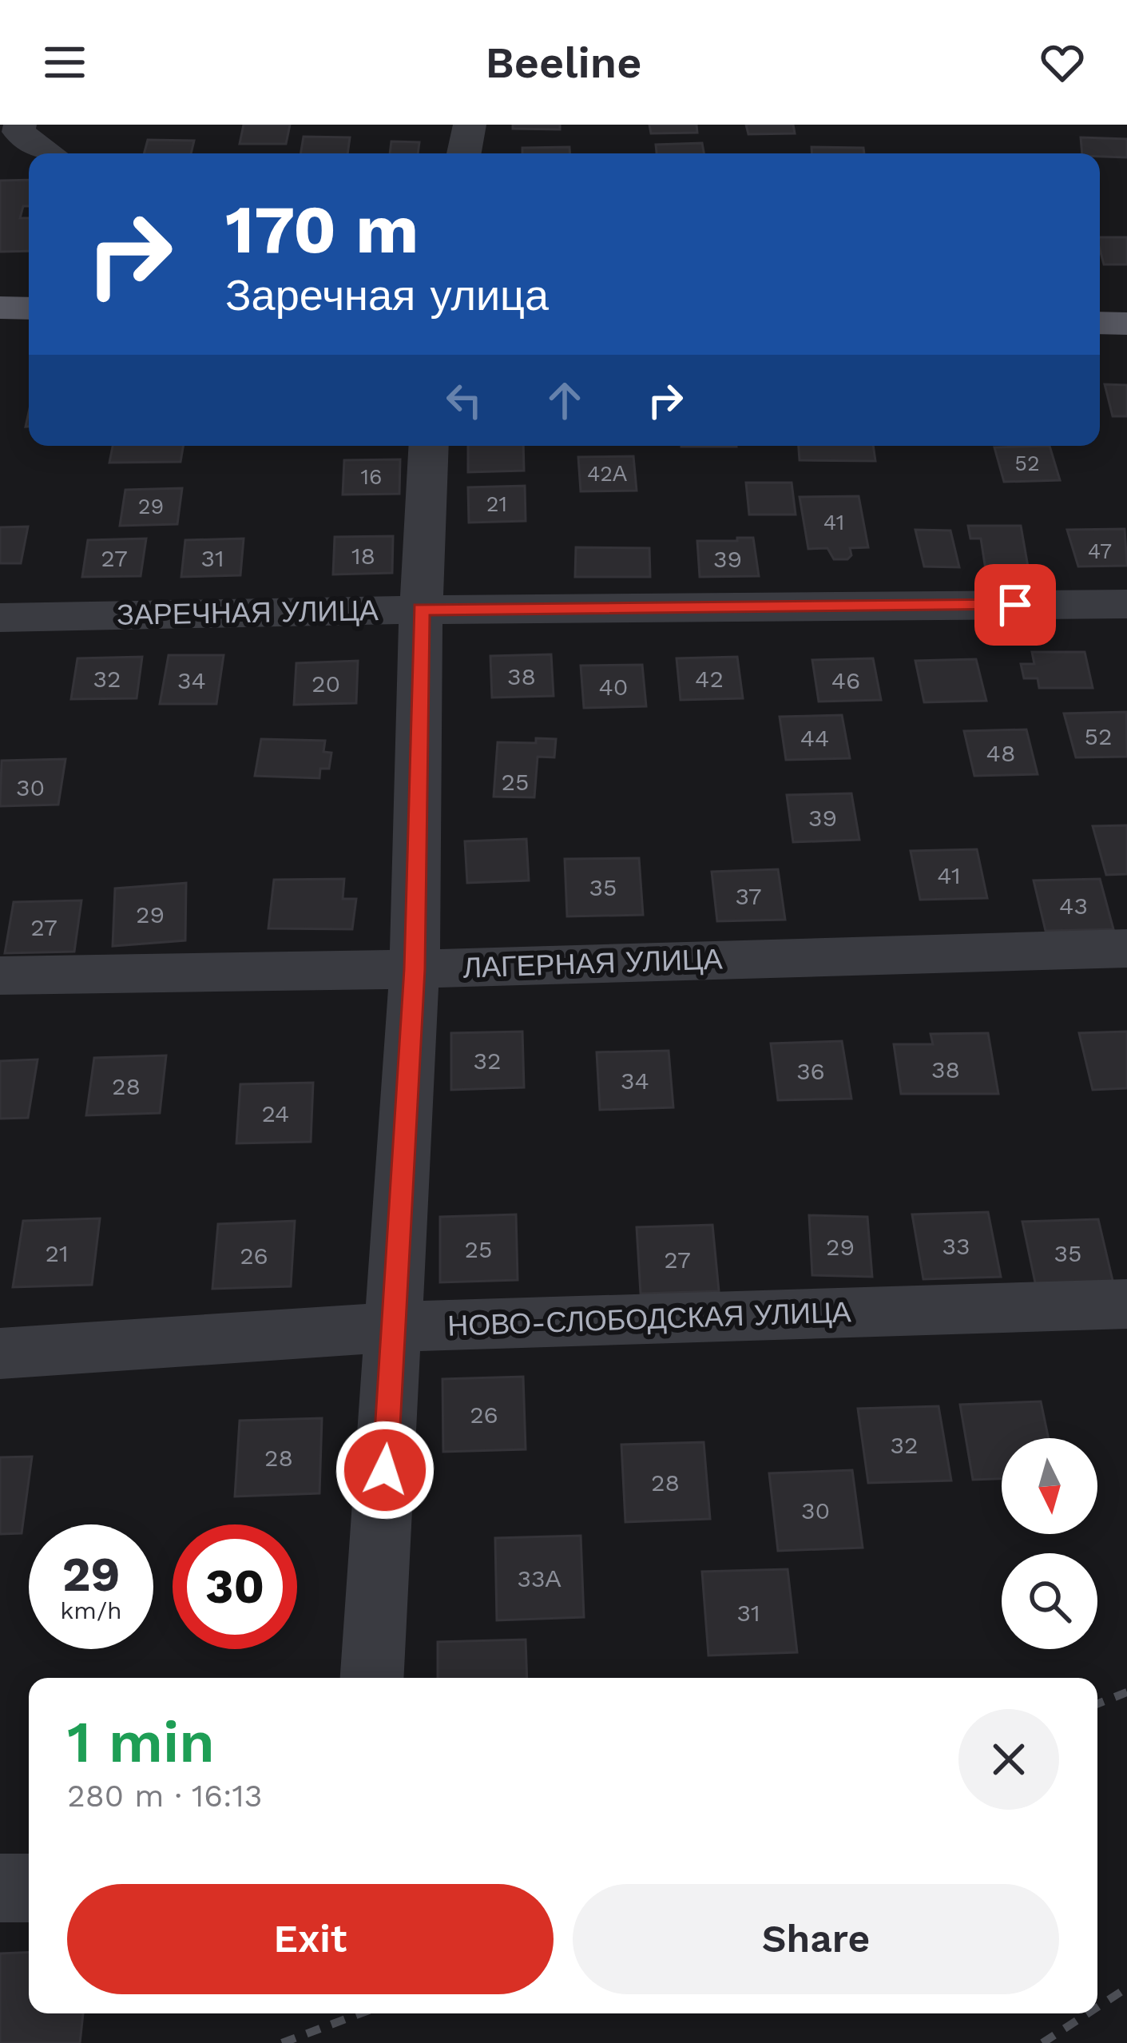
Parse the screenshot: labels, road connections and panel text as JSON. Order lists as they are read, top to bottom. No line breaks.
{"streets":{"street":["ЗАРЕЧНАЯ УЛИЦА","ЛАГЕРНАЯ УЛИЦА","НОВО-СЛОБОДСКАЯ УЛИЦА"]},"house_numbers":["52","42А","16","21","29","41","47","18","27","31","39","38","32","42","34","46","20","40","52","44","48","25","30","39","41","35","37","43","29","27","32","38","36","34","28","24","33","29","25","21","35","26","27","26","32","28","28","30","33А","31"],"north":"bottom","page":{"header":"Beeline","turn":["170 m","Заречная улица"],"speed":"29 km/h","limit":"30","heading":["1 min","280 m · 16:13"],"buttons":["Exit","Share"]}}
